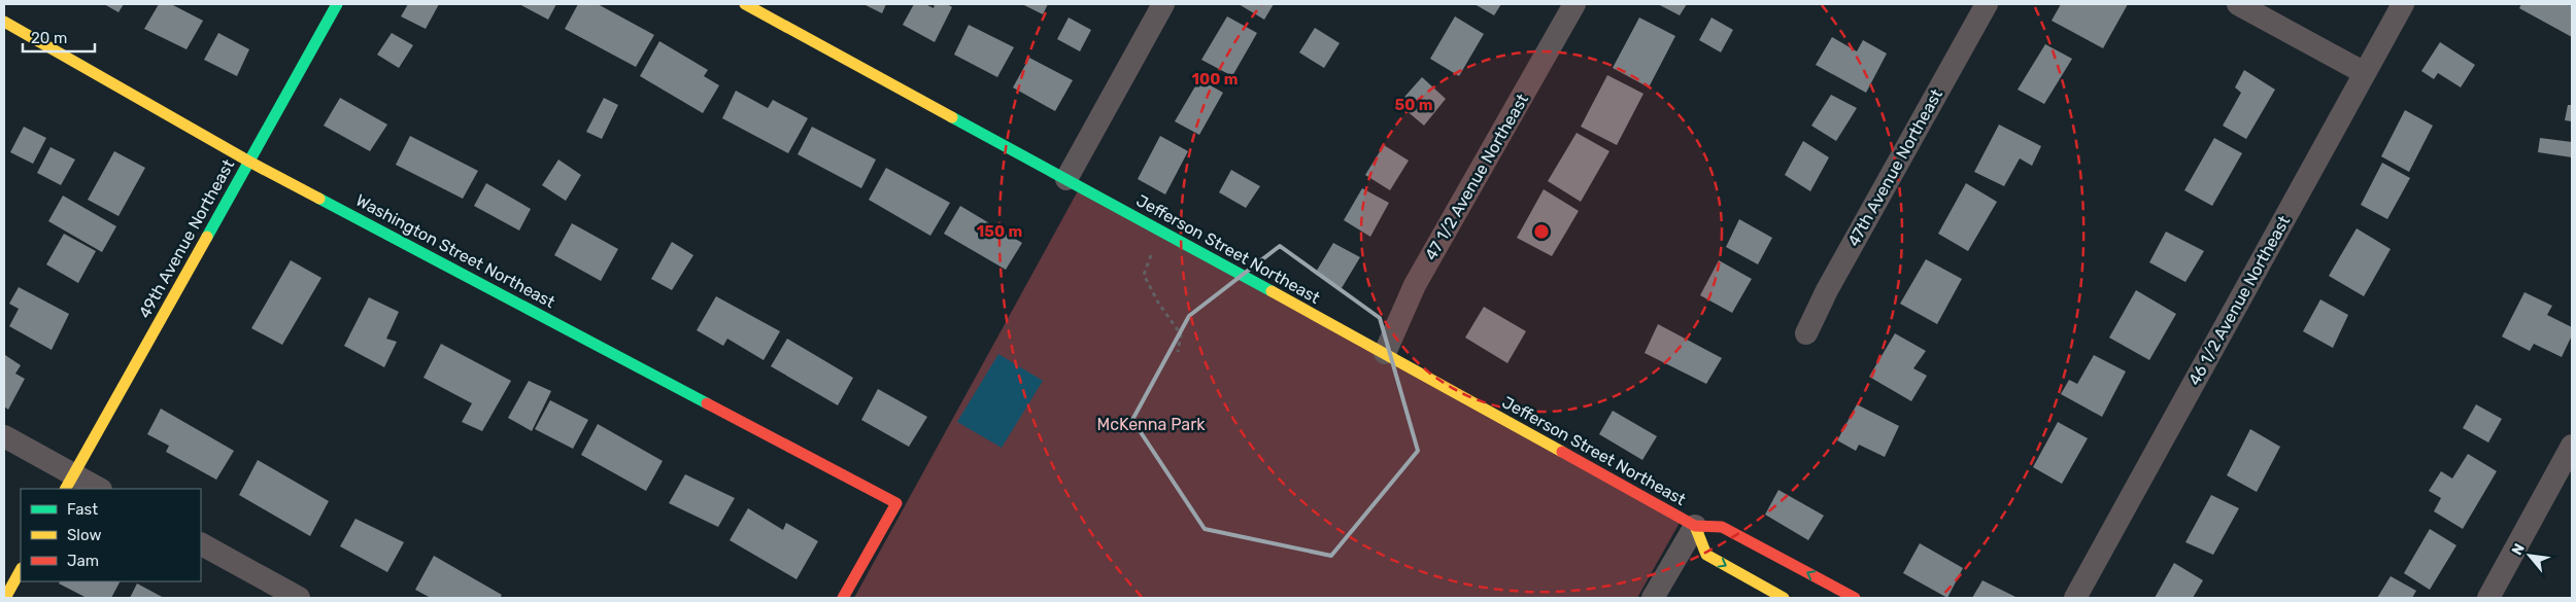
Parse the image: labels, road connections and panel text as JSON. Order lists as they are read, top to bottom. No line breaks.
{"streets":{"street":["47th Avenue Northeast","47 1/2 Avenue Northeast","49th Avenue Northeast","Jefferson Street Northeast","Washington Street Northeast","46 1/2 Avenue Northeast"]},"crossings":[["47 1/2 Avenue Northeast","Jefferson Street Northeast"],["49th Avenue Northeast","Washington Street Northeast"]],"parks":["McKenna Park"],"legend":["Fast","Slow","Jam"],"scale_bar":"20 m","north":"top left","rings":["100 m","50 m","150 m"]}
